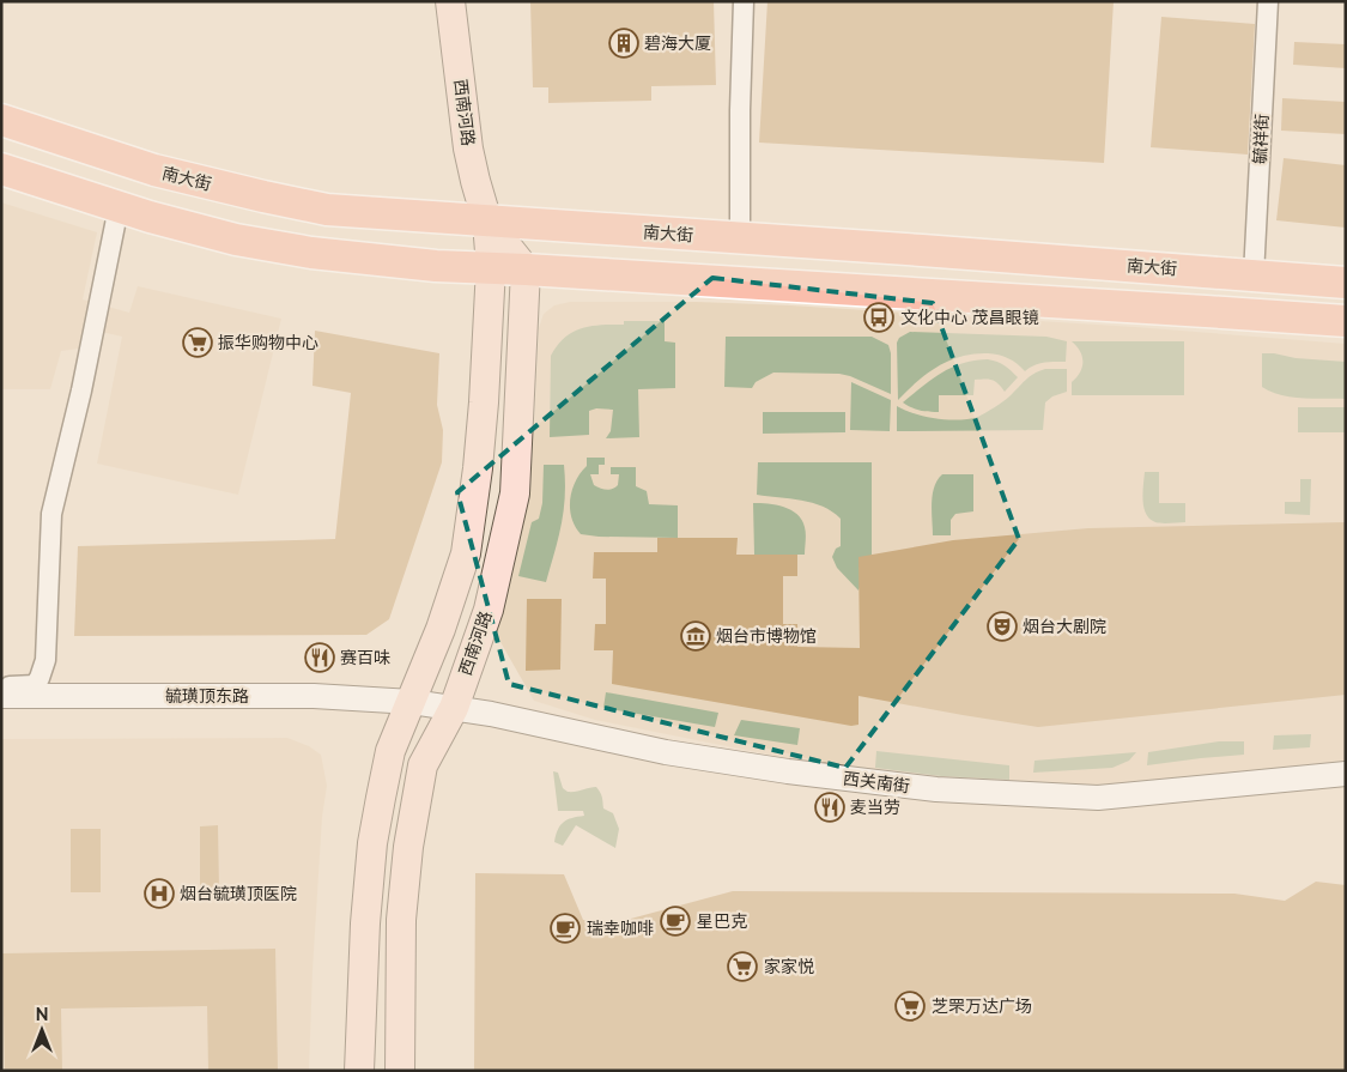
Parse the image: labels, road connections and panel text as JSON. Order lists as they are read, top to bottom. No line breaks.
{"streets":{"main road":["西南河路","南大街"],"street":["毓祥街","毓璜顶东路","西关南街"]},"crossings":[["西南河路","南大街"],["西南河路","毓璜顶东路"],["西南河路","西关南街"],["毓祥街","南大街"],["毓璜顶东路","西关南街"]],"places":{"building":["碧海大厦"],"bus stop":["文化中心 茂昌眼镜"],"supermarket":["振华购物中心","家家悦","芝罘万达广场"],"theatre":["烟台大剧院"],"museum":["烟台市博物馆"],"restaurant":["赛百味","麦当劳"],"hospital":["烟台毓璜顶医院"],"cafe":["星巴克","瑞幸咖啡"]},"north":"top"}
